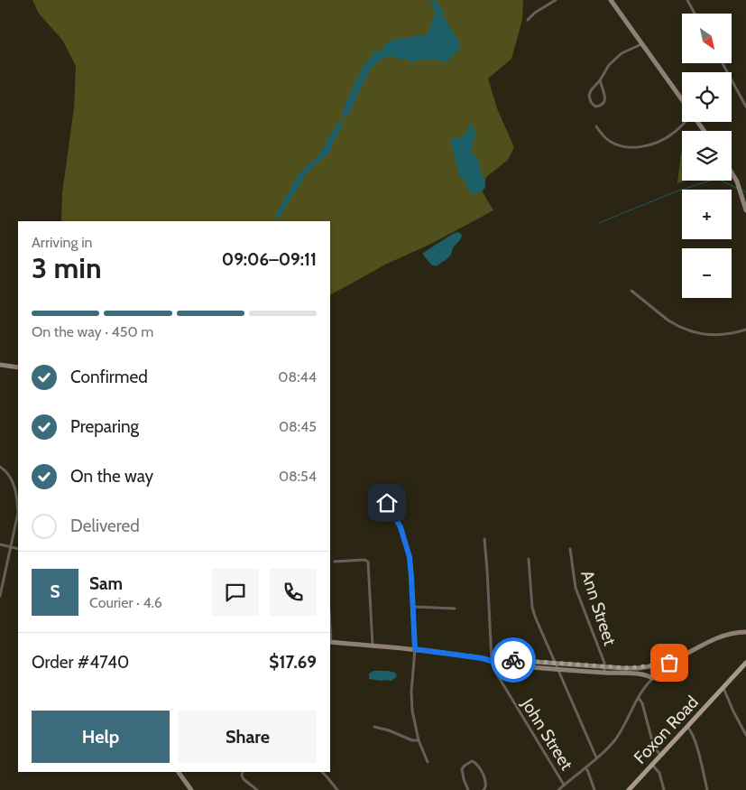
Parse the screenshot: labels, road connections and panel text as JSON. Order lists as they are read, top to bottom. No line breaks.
{"streets":{"main road":["Foxon Road"],"street":["Ann Street","John Street"]},"north":"bottom right","page":{"map_buttons":["+","−"],"heading":["3 min","Arriving in","09:06–09:11"],"panel":["Sam","Courier · 4.6","Order #4740","$17.69"],"bar":"On the way · 450 m","list":[["Confirmed","08:44"],["Preparing","08:45"],["On the way","08:54"],"Delivered"],"round":"S","buttons":["Help","Share"]}}
